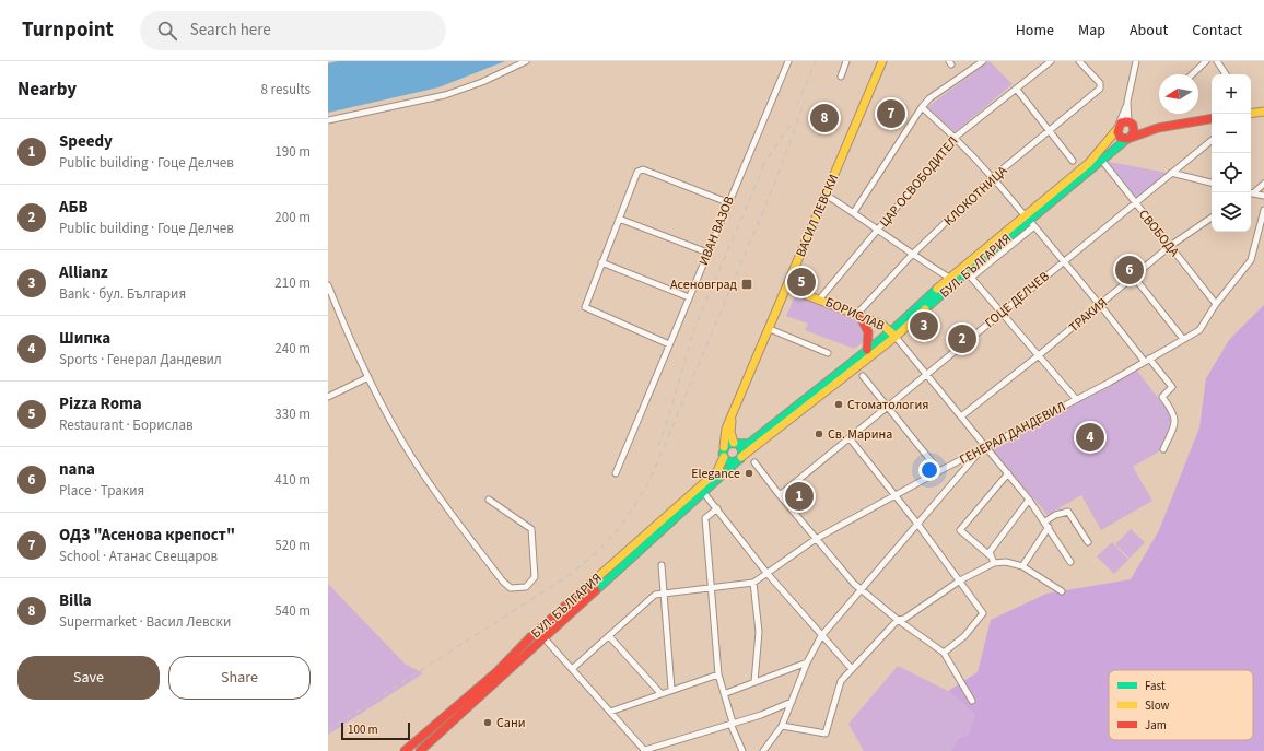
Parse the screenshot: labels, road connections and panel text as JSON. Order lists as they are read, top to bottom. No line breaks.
{"streets":{"main road":["ВАСИЛ ЛЕВСКИ","БУЛ. БЪЛГАРИЯ","БОРИСЛАВ"],"street":["ЦАР ОСВОБОДИТЕЛ","КЛОКОТНИЦА","ИВАН ВАЗОВ","СВОБОДА","ГОЦЕ ДЕЛЧЕВ","ТРАКИЯ","ГЕНЕРАЛ ДАНДЕВИЛ"]},"crossings":[["ЦАР ОСВОБОДИТЕЛ","БОРИСЛАВ"],["КЛОКОТНИЦА","БОРИСЛАВ"],["ВАСИЛ ЛЕВСКИ","БУЛ. БЪЛГАРИЯ"],["ВАСИЛ ЛЕВСКИ","БОРИСЛАВ"],["СВОБОДА","БУЛ. БЪЛГАРИЯ"],["СВОБОДА","ГОЦЕ ДЕЛЧЕВ"],["СВОБОДА","ТРАКИЯ"],["СВОБОДА","ГЕНЕРАЛ ДАНДЕВИЛ"],["БУЛ. БЪЛГАРИЯ","БОРИСЛАВ"]],"places":{"transit":["Асеновград"],"other":["Стоматология","Св. Марина","Elegance","Сани"]},"legend":["Fast","Slow","Jam"],"scale_bar":"100 m","north":"left","page":{"header":"Turnpoint","search":"Search here","nav":["Home","Map","About","Contact"],"heading":["Nearby","8 results"],"map_buttons":["+","−"],"pins":["7","8","6","5","3","2","4","1"],"list":[{"mark":"1","name":"Speedy","note":"Public building · Гоце Делчев","value":"190 m"},{"mark":"2","name":"АБВ","note":"Public building · Гоце Делчев","value":"200 m"},{"mark":"3","name":"Allianz","note":"Bank · бул. България","value":"210 m"},{"mark":"4","name":"Шипка","note":"Sports · Генерал Дандевил","value":"240 m"},{"mark":"5","name":"Pizza Roma","note":"Restaurant · Борислав","value":"330 m"},{"mark":"6","name":"nana","note":"Place · Тракия","value":"410 m"},{"mark":"7","name":"ОДЗ \"Асенова крепост\"","note":"School · Атанас Свещаров","value":"520 m"},{"mark":"8","name":"Billa","note":"Supermarket · Васил Левски","value":"540 m"}],"buttons":["Save","Share"],"scale":"100 m"}}
